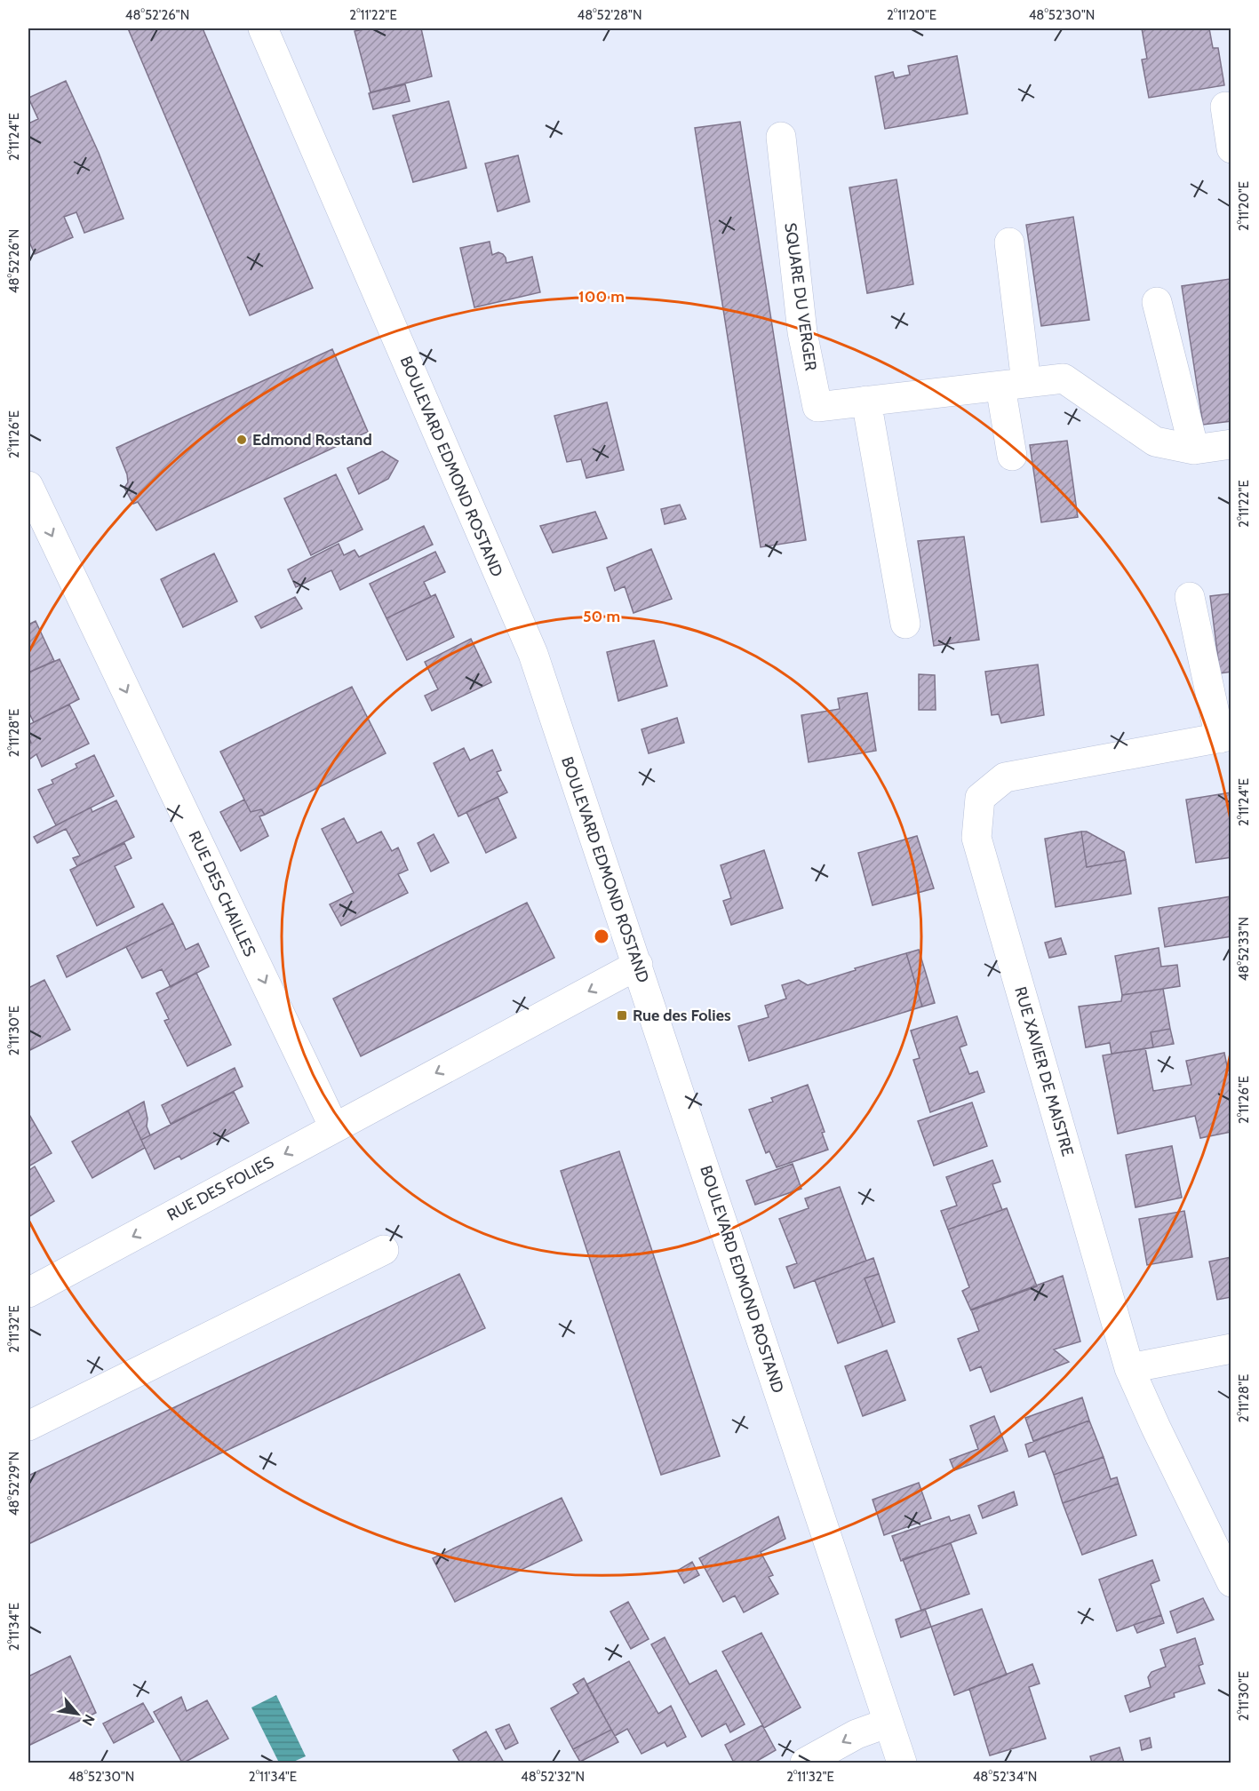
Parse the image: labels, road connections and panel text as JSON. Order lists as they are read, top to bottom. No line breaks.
{"streets":{"street":["SQUARE DU VERGER","BOULEVARD EDMOND ROSTAND","RUE DES CHAILLES","RUE XAVIER DE MAISTRE","RUE DES FOLIES"]},"crossings":[["BOULEVARD EDMOND ROSTAND","RUE DES FOLIES"],["RUE DES CHAILLES","RUE DES FOLIES"]],"one_way":["RUE DES CHAILLES"],"places":{"other":["Edmond Rostand"],"transit":["Rue des Folies"]},"north":"bottom right","coordinates":["48°52'26\"N","2°11'22\"E","48°52'28\"N","2°11'20\"E","48°52'30\"N","2°11'24\"E","2°11'26\"E","2°11'28\"E","48°52'33\"N","2°11'30\"E","2°11'32\"E","48°52'29\"N","2°11'34\"E","48°52'32\"N","48°52'34\"N"],"rings":["100 m","50 m"]}
